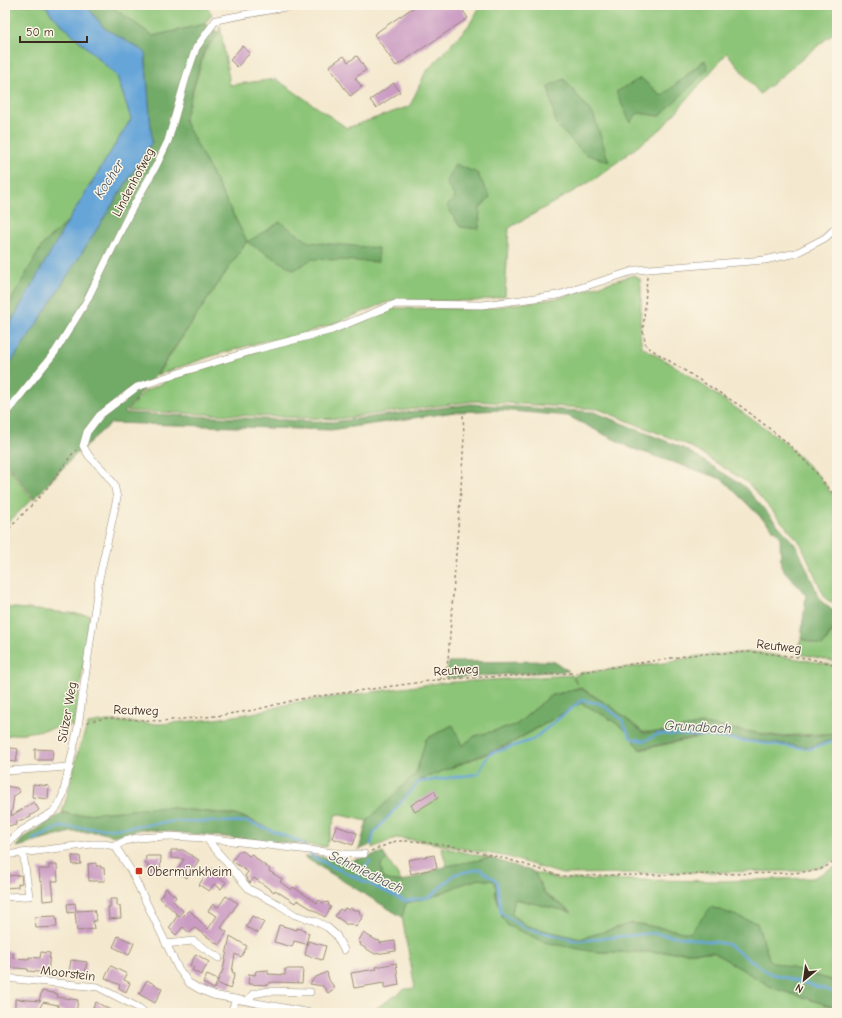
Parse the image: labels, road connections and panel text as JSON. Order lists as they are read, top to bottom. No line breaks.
{"streets":{"street":["Lindenhofweg","Sülzer Weg","Moorstein"],"path":["Reutweg"]},"crossings":[["Reutweg","Sülzer Weg"]],"water":["Kocher","Grundbach","Schmiedbach"],"places":{"transit":["Obermünkheim"]},"scale_bar":"50 m","north":"bottom left"}
